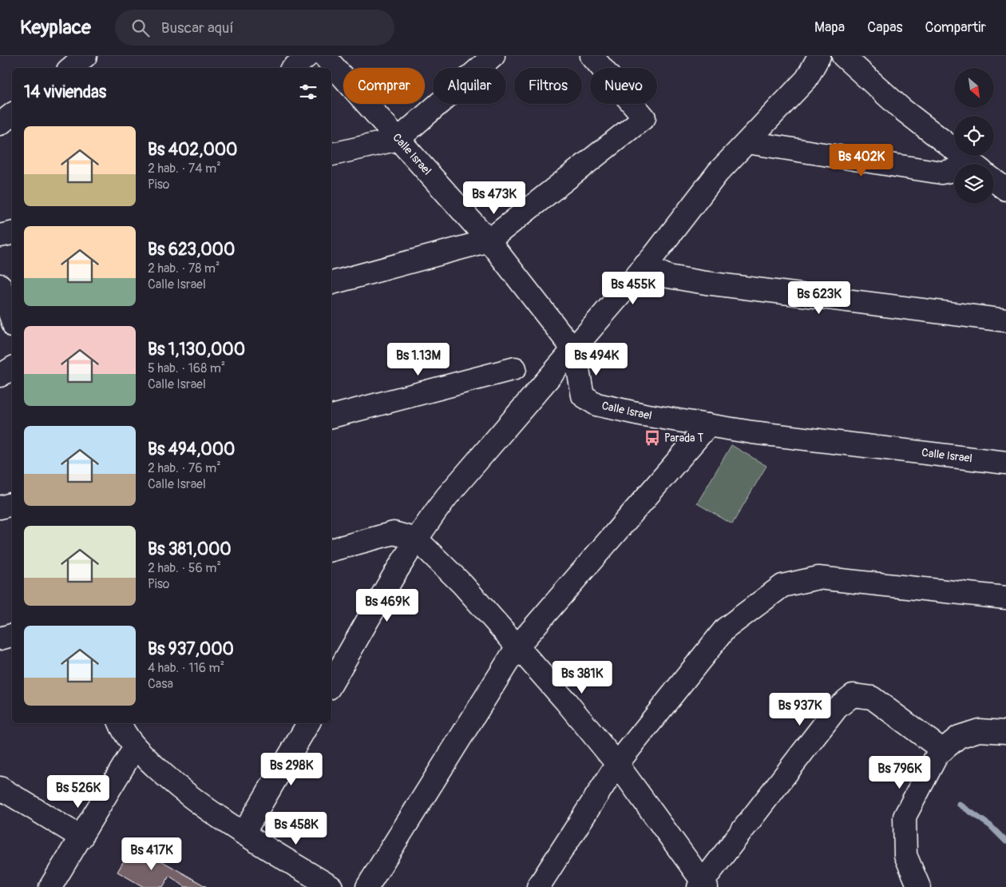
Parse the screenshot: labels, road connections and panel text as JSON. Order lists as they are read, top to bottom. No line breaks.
{"streets":{"street":["Calle Israel"]},"places":{"bus stop":["Parada T"]},"north":"bottom right","page":{"header":"Keyplace","search":"Buscar aquí","nav":["Mapa","Capas","Compartir"],"chip":["Comprar","Alquilar","Filtros","Nuevo"],"heading":"14 viviendas","list":[{"name":"Bs 402,000","note":"2 hab. · 74 m² · Piso"},{"name":"Bs 623,000","note":"2 hab. · 78 m² · Calle Israel"},{"name":"Bs 1,130,000","note":"5 hab. · 168 m² · Calle Israel"},{"name":"Bs 494,000","note":"2 hab. · 76 m² · Calle Israel"},{"name":"Bs 381,000","note":"2 hab. · 56 m² · Piso"},{"name":"Bs 937,000","note":"4 hab. · 116 m² · Casa"}],"price":["Bs 402K","Bs 473K","Bs 455K","Bs 623K","Bs 1.13M","Bs 494K","Bs 469K","Bs 381K","Bs 937K","Bs 298K","Bs 796K","Bs 526K","Bs 458K","Bs 417K"]}}
